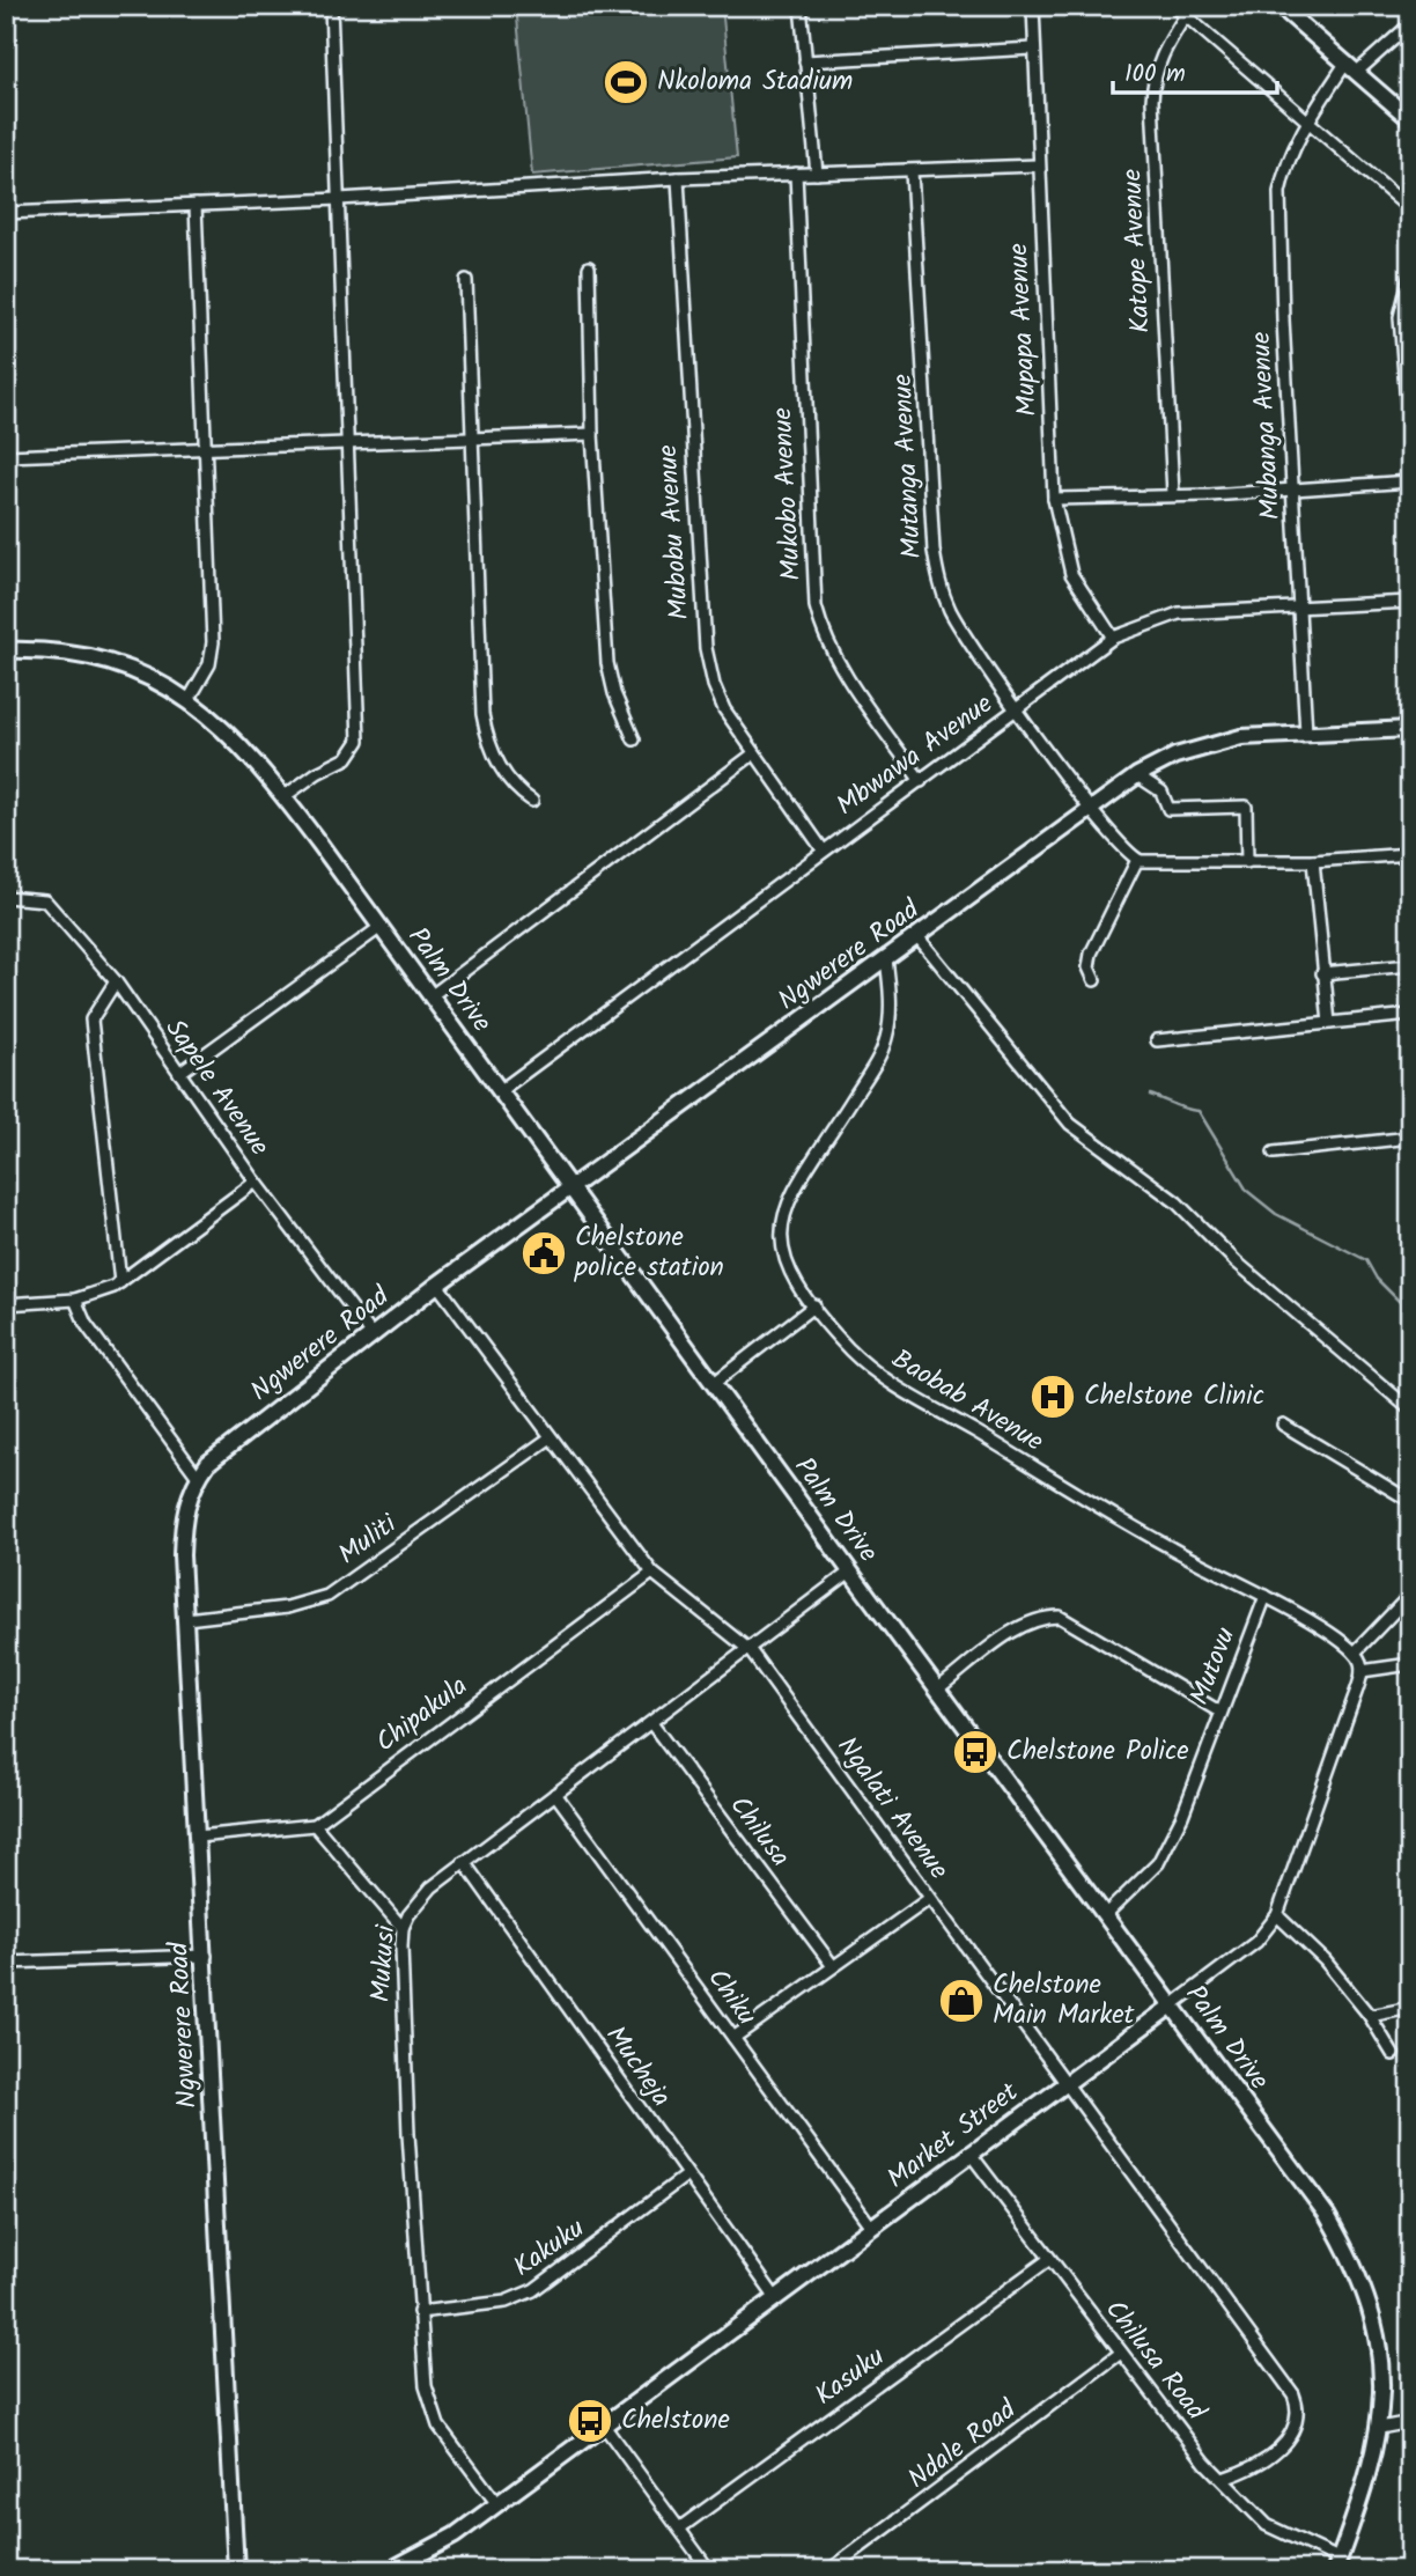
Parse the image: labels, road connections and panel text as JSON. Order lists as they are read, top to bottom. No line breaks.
{"streets":{"street":["Katope Avenue","Mupapa Avenue","Mubanga Avenue","Mutanga Avenue","Mukobo Avenue","Mubobu Avenue","Mbwawa Avenue","Ngwerere Road","Palm Drive","Sapele Avenue","Baobab Avenue","Muliti","Mutovu","Chipakula","Ngalati Avenue","Chilusa","Mukusi","Chiku","Mucheja","Market Street","Kakuku","Chilusa Road","Kasuku","Ndale Road"]},"crossings":[["Mupapa Avenue","Mbwawa Avenue"],["Mubanga Avenue","Mbwawa Avenue"],["Mubanga Avenue","Ngwerere Road"],["Mutanga Avenue","Mbwawa Avenue"],["Mutanga Avenue","Ngwerere Road"],["Mukobo Avenue","Mbwawa Avenue"],["Mubobu Avenue","Mbwawa Avenue"],["Mbwawa Avenue","Palm Drive"],["Ngwerere Road","Palm Drive"],["Ngwerere Road","Sapele Avenue"],["Ngwerere Road","Baobab Avenue"],["Ngwerere Road","Muliti"],["Ngwerere Road","Ngalati Avenue"],["Palm Drive","Mutovu"],["Palm Drive","Mukusi"],["Palm Drive","Market Street"],["Palm Drive","Chilusa Road"],["Baobab Avenue","Mutovu"],["Muliti","Ngalati Avenue"],["Chipakula","Ngalati Avenue"],["Ngalati Avenue","Mukusi"],["Ngalati Avenue","Market Street"],["Ngalati Avenue","Chilusa Road"],["Chilusa","Mukusi"],["Mukusi","Chiku"],["Mukusi","Mucheja"],["Mukusi","Market Street"],["Mukusi","Kakuku"],["Chiku","Market Street"],["Mucheja","Market Street"],["Mucheja","Kakuku"],["Market Street","Chilusa Road"],["Chilusa Road","Kasuku"],["Chilusa Road","Ndale Road"]],"places":{"sports":["Nkoloma Stadium"],"public building":["Chelstone police station"],"hospital":["Chelstone Clinic"],"bus stop":["Chelstone Police","Chelstone"],"shop":["Chelstone Main Market"]},"scale_bar":"100 m"}
